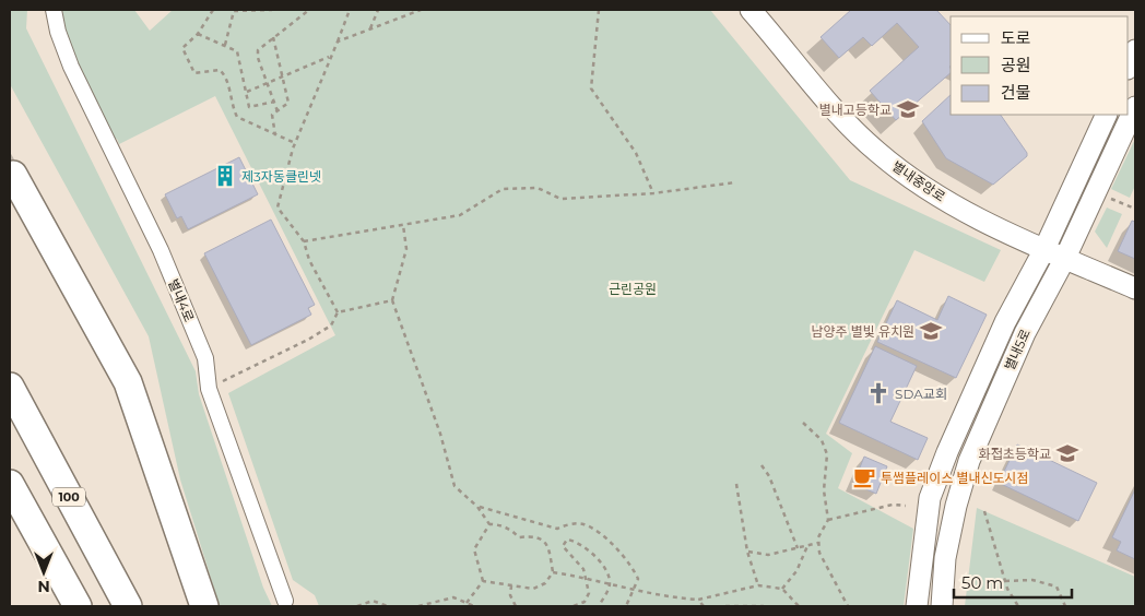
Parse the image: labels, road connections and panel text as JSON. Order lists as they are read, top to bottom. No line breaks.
{"streets":{"highway":["100"],"street":["별내중앙로","별내4로","별내5로"]},"crossings":[["별내중앙로","별내5로"]],"parks":["근린공원"],"places":{"school or university":["별내고등학교","남양주 별빛 유치원","화접초등학교"],"building":["제3자동클린넷"],"church":["SDA교회"],"cafe":["투썸플레이스 별내신도시점"]},"legend":["도로","공원","건물"],"scale_bar":"50 m","north":"bottom"}
